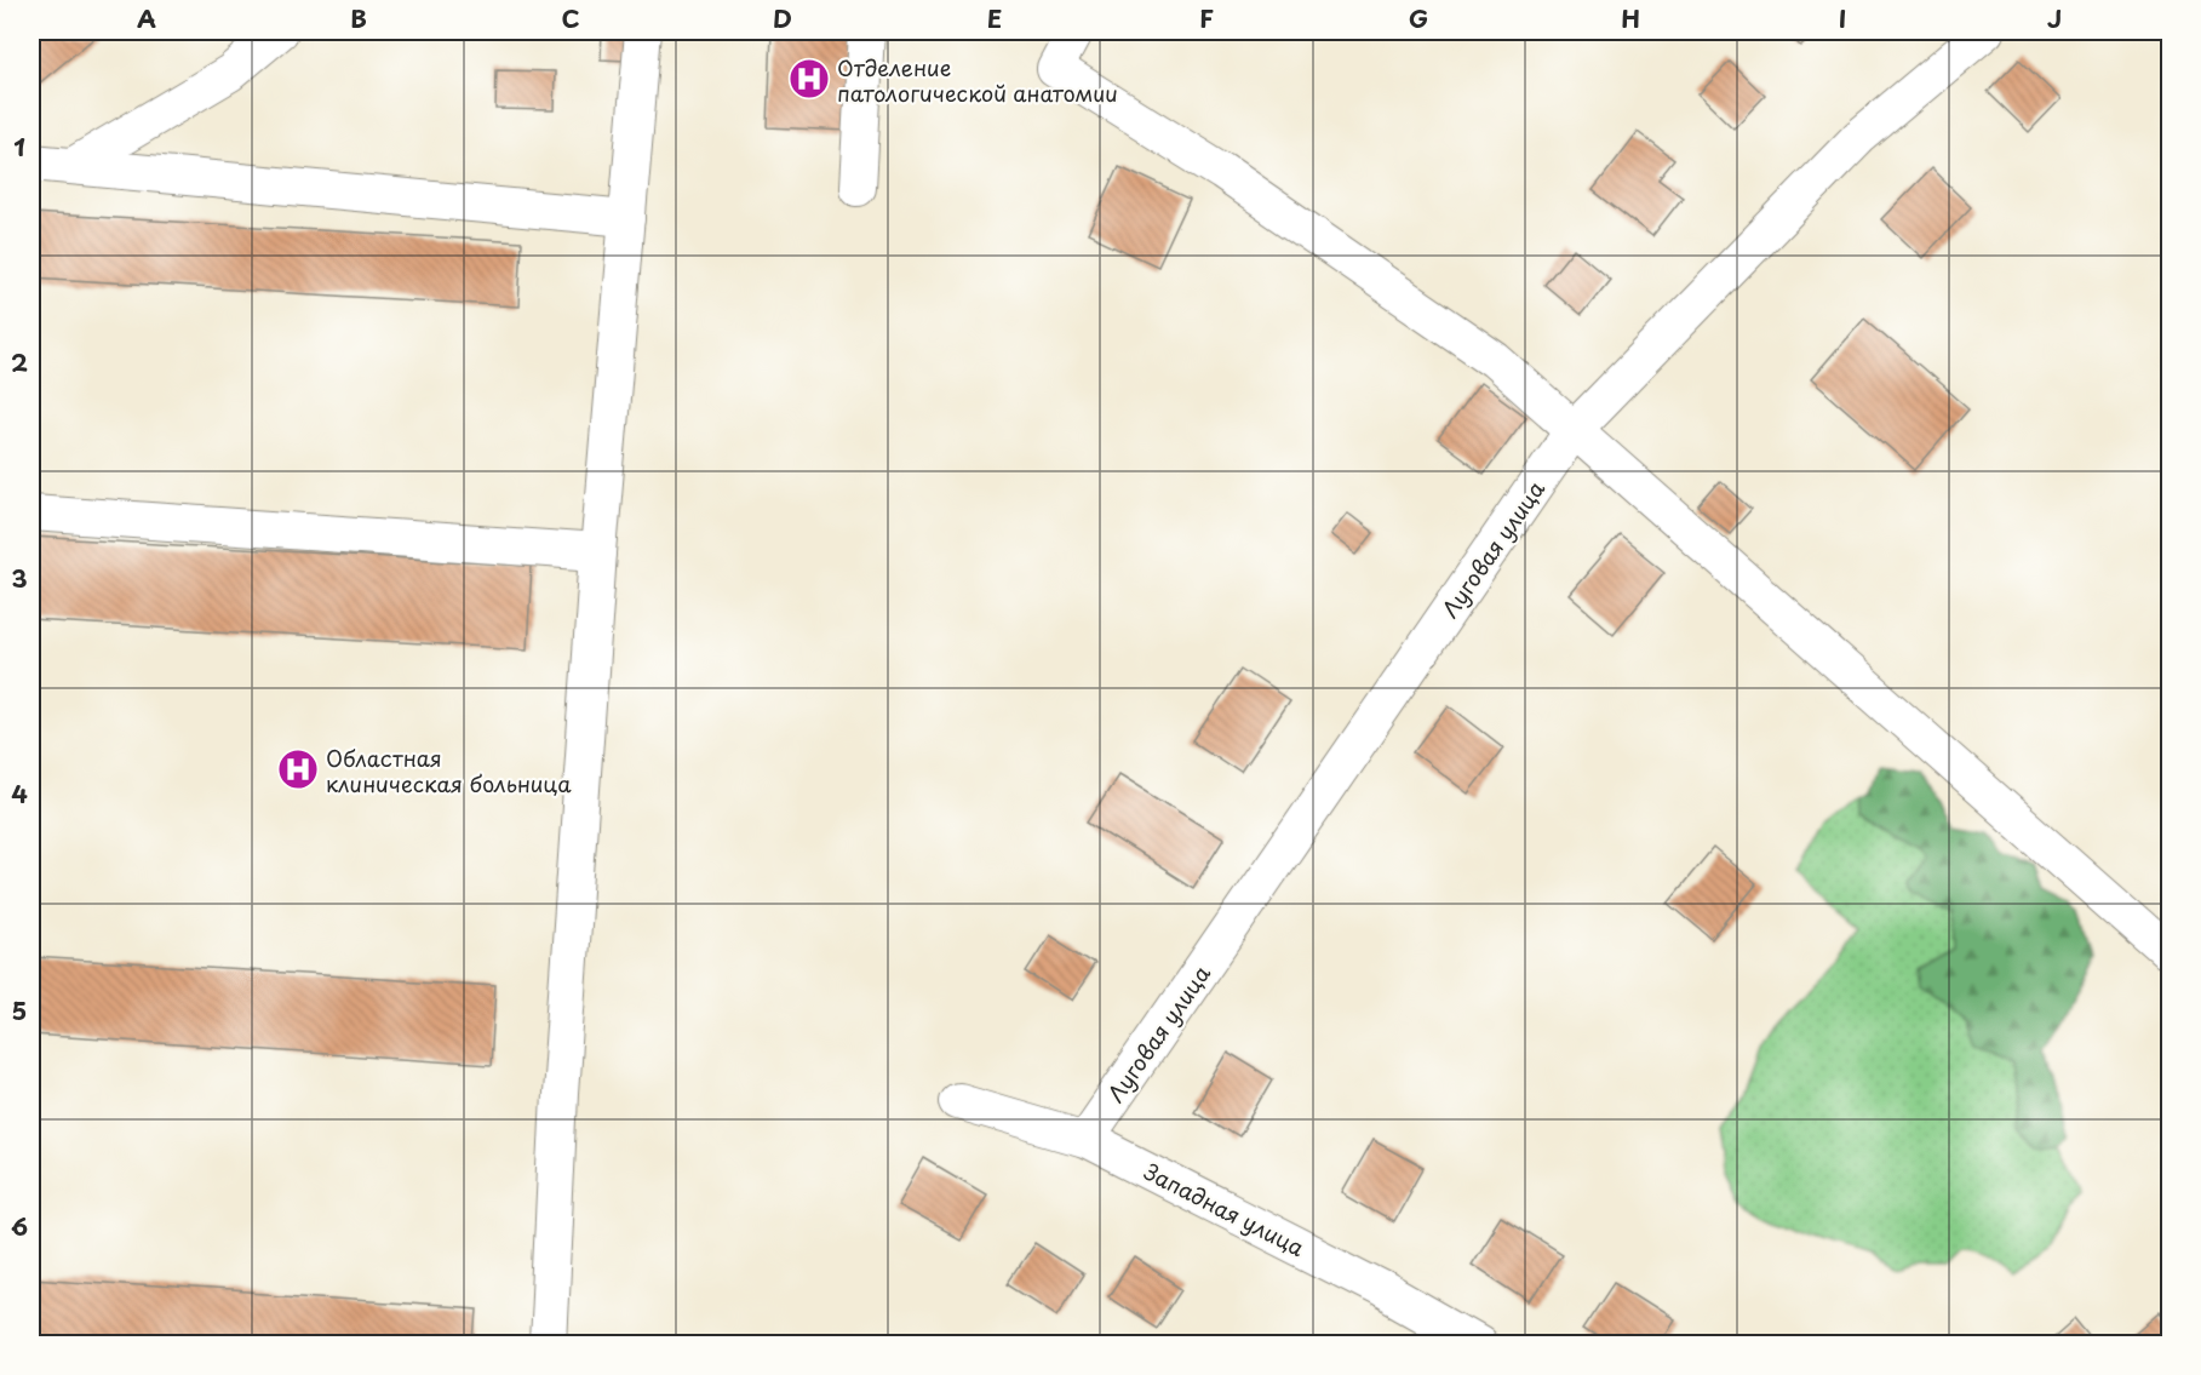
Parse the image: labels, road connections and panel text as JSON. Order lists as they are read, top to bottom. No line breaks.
{"streets":{"street":["Луговая улица","Западная улица"]},"crossings":[["Луговая улица","Западная улица"]],"places":{"hospital":["Отделение патологической анатомии","Областная клиническая больница"]},"grid":{"columns":["A","B","C","D","E","F","G","H","I","J"],"rows":["1","2","3","4","5","6"]}}
